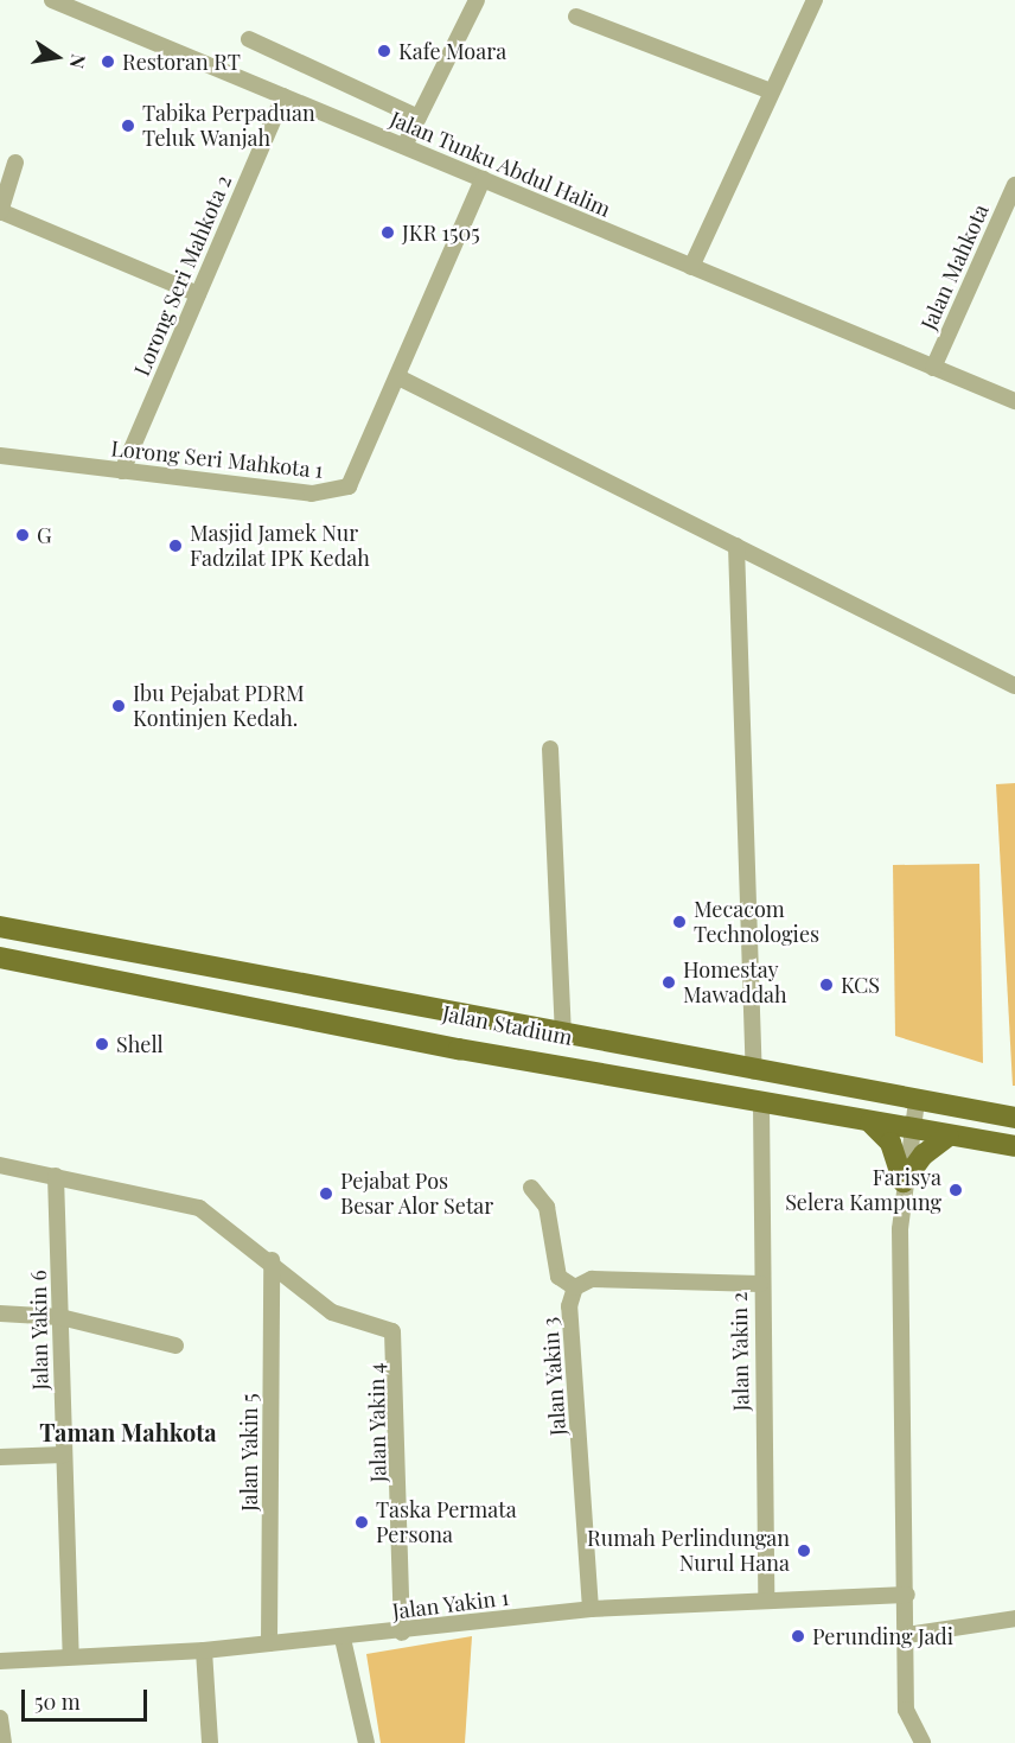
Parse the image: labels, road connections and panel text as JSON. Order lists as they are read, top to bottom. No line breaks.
{"streets":{"main road":["Jalan Stadium"],"street":["Jalan Tunku Abdul Halim","Jalan Mahkota","Lorong Seri Mahkota 2","Lorong Seri Mahkota 1","Jalan Yakin 6","Jalan Yakin 2","Jalan Yakin 3","Jalan Yakin 4","Jalan Yakin 5","Jalan Yakin 1"]},"crossings":[["Jalan Tunku Abdul Halim","Jalan Mahkota"],["Jalan Tunku Abdul Halim","Lorong Seri Mahkota 2"],["Jalan Tunku Abdul Halim","Lorong Seri Mahkota 1"],["Lorong Seri Mahkota 2","Lorong Seri Mahkota 1"],["Jalan Stadium","Jalan Yakin 2"],["Jalan Yakin 6","Jalan Yakin 1"],["Jalan Yakin 2","Jalan Yakin 3"],["Jalan Yakin 2","Jalan Yakin 1"],["Jalan Yakin 3","Jalan Yakin 1"],["Jalan Yakin 4","Jalan Yakin 5"],["Jalan Yakin 4","Jalan Yakin 1"],["Jalan Yakin 5","Jalan Yakin 1"]],"districts":["Taman Mahkota"],"places":["Kafe Moara","Restoran RT","Tabika Perpaduan Teluk Wanjah","JKR 1505","G","Masjid Jamek Nur Fadzilat IPK Kedah","Ibu Pejabat PDRM Kontinjen Kedah.","Mecacom Technologies","Homestay Mawaddah","KCS","Shell","Farisya Selera Kampung","Pejabat Pos Besar Alor Setar","Taska Permata Persona","Rumah Perlindungan Nurul Hana","Perunding Jadi"],"scale_bar":"50 m","north":"right"}
